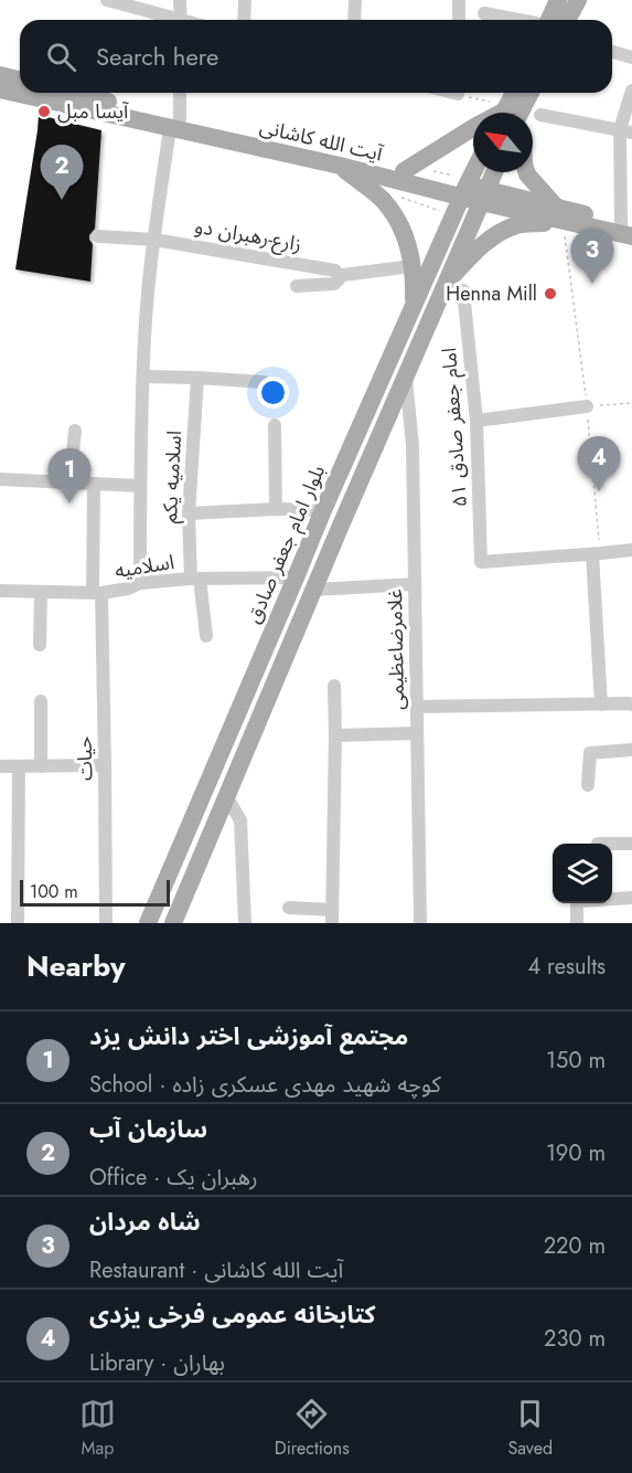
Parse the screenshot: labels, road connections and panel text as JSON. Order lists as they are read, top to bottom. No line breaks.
{"streets":{"main road":["آیت الله کاشانی","بلوار امام جعفر صادق"],"street":["زارع-رهبران دو","امام جعفر صادق ۵۱","اسلامیه یکم","اسلامیه","غلامرضاعظیمی","حیات"]},"crossings":[["آیت الله کاشانی","بلوار امام جعفر صادق"],["اسلامیه یکم","اسلامیه"],["بلوار امام جعفر صادق","اسلامیه"],["اسلامیه","حیات"]],"places":["آیسا مبل","Henna Mill"],"scale_bar":"100 m","north":"top left","page":{"search":"Search here","pins":["2","3","4","1"],"scale":"100 m","heading":["Nearby","4 results"],"list":[{"mark":"1","name":"مجتمع آموزشی اختر دانش یزد","note":"School · کوچه شهید مهدی عسکری زاده","value":"150 m"},{"mark":"2","name":"سازمان آب","note":"Office · رهبران یک","value":"190 m"},{"mark":"3","name":"شاه مردان","note":"Restaurant · آیت الله کاشانی","value":"220 m"},{"mark":"4","name":"کتابخانه عمومی فرخی یزدی","note":"Library · بهاران","value":"230 m"}],"nav":["Map","Directions","Saved"]}}
